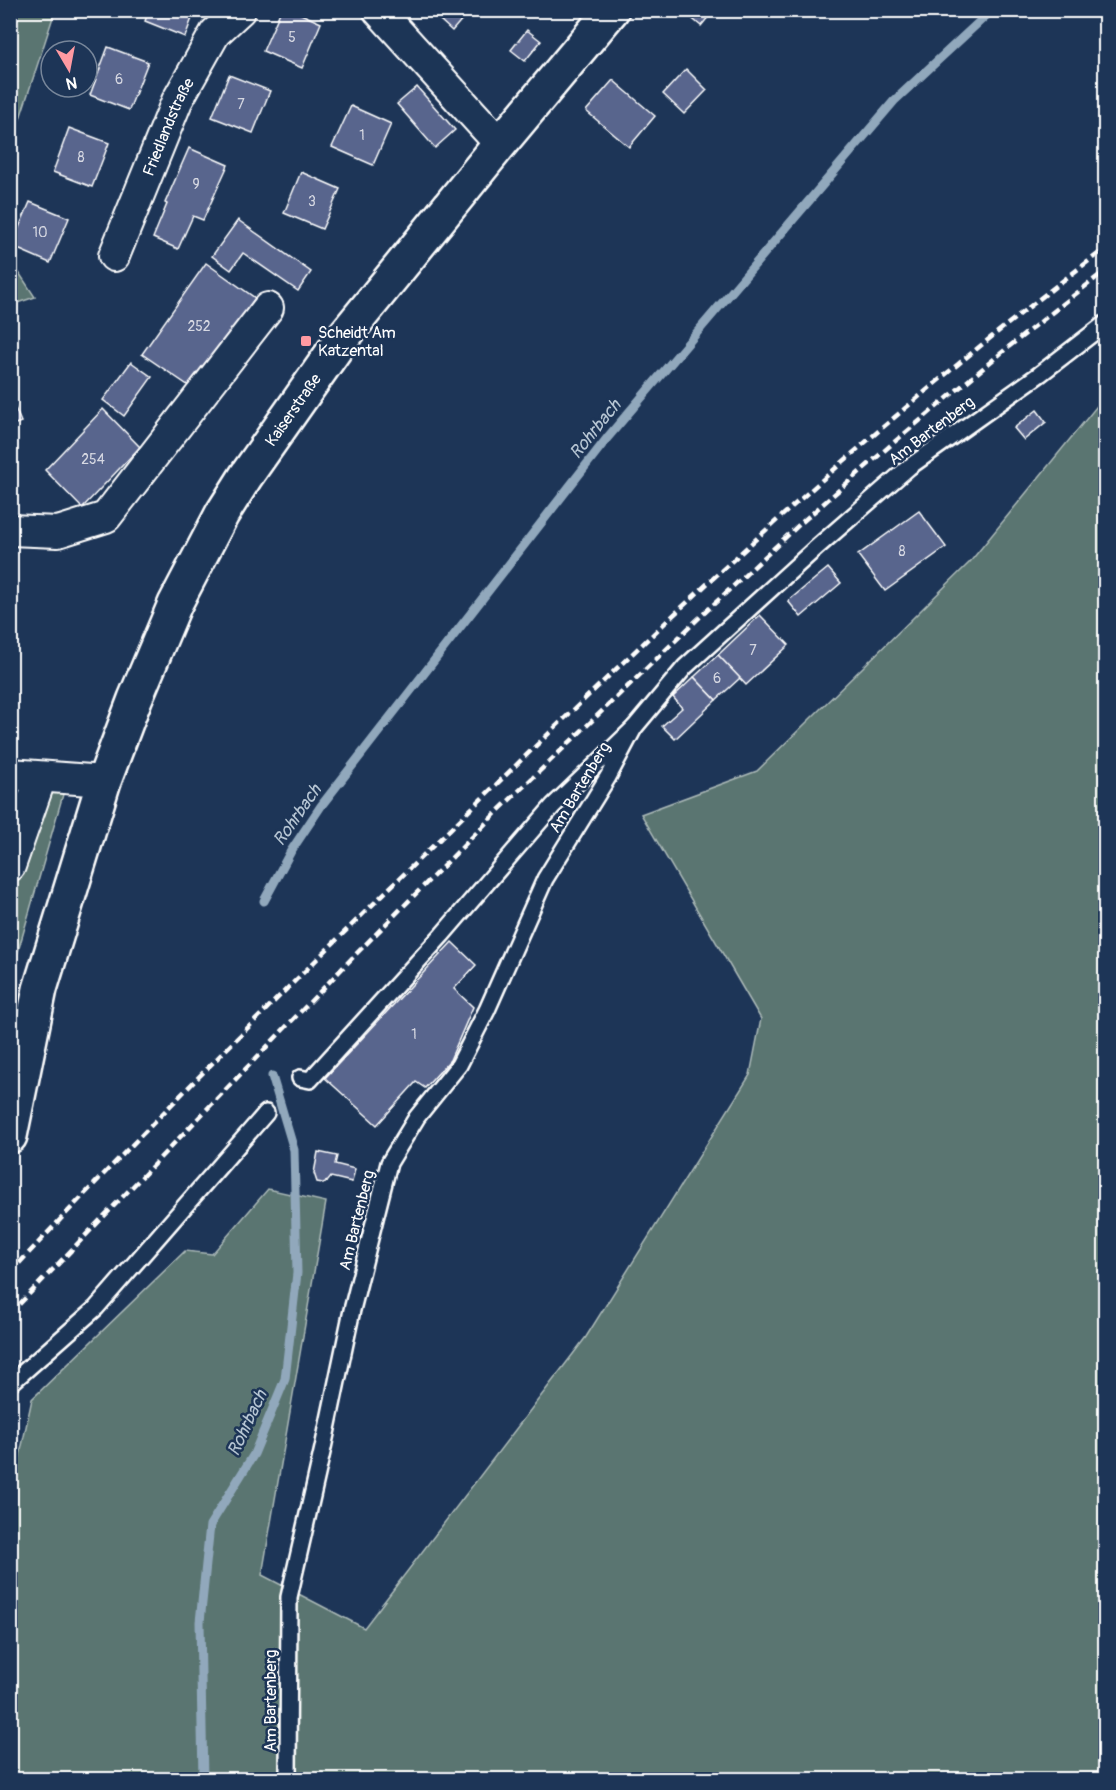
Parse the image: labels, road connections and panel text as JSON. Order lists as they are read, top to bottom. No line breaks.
{"streets":{"main road":["Kaiserstraße"],"street":["Friedlandstraße"],"lane":["Am Bartenberg"]},"water":["Rohrbach"],"places":{"transit":["Scheidt Am Katzental"]},"house_numbers":["5","6","7","1","8","9","3","10","252","254","8","7","6","1"],"north":"bottom"}
